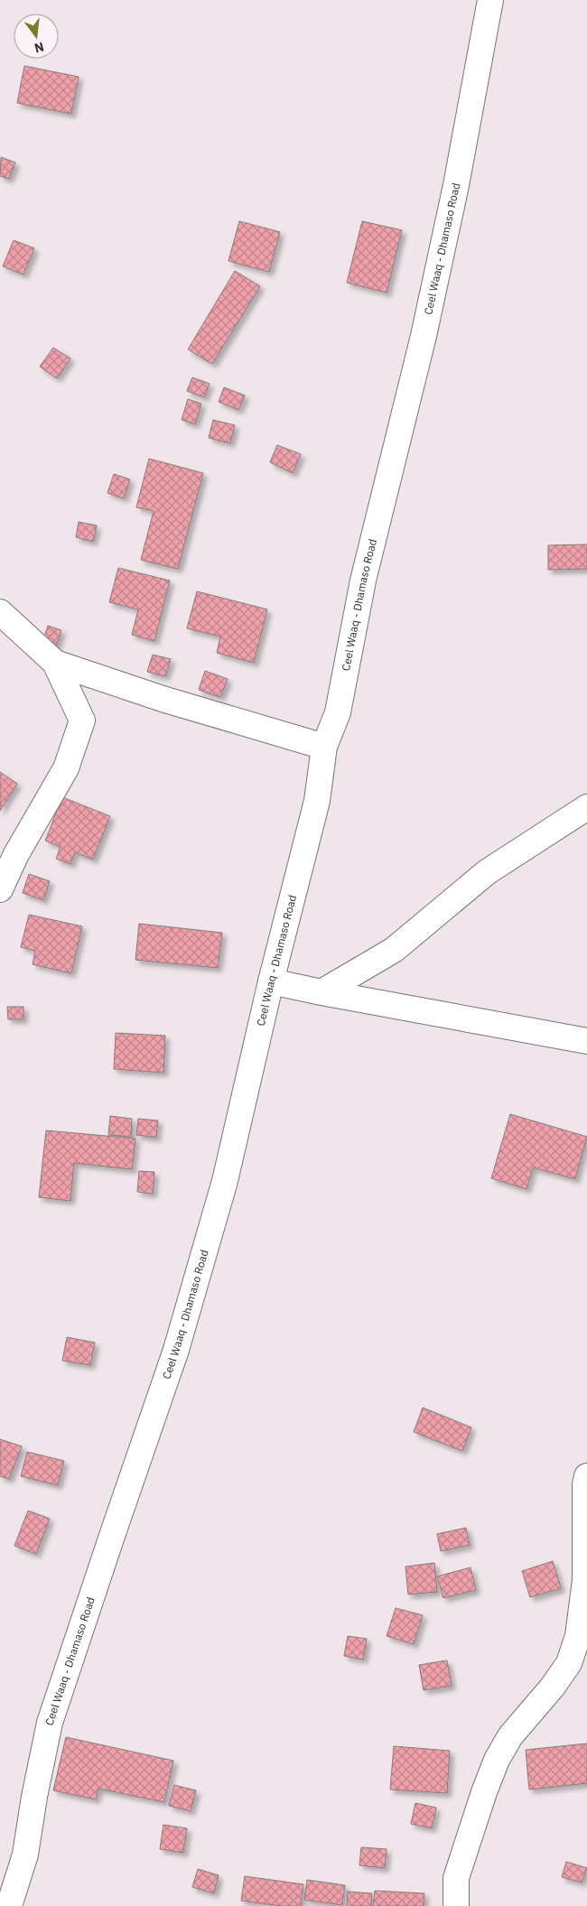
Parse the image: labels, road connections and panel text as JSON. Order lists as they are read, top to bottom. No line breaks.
{"streets":{"main road":["Ceel Waaq - Dhamaso Road"]},"north":"bottom"}
